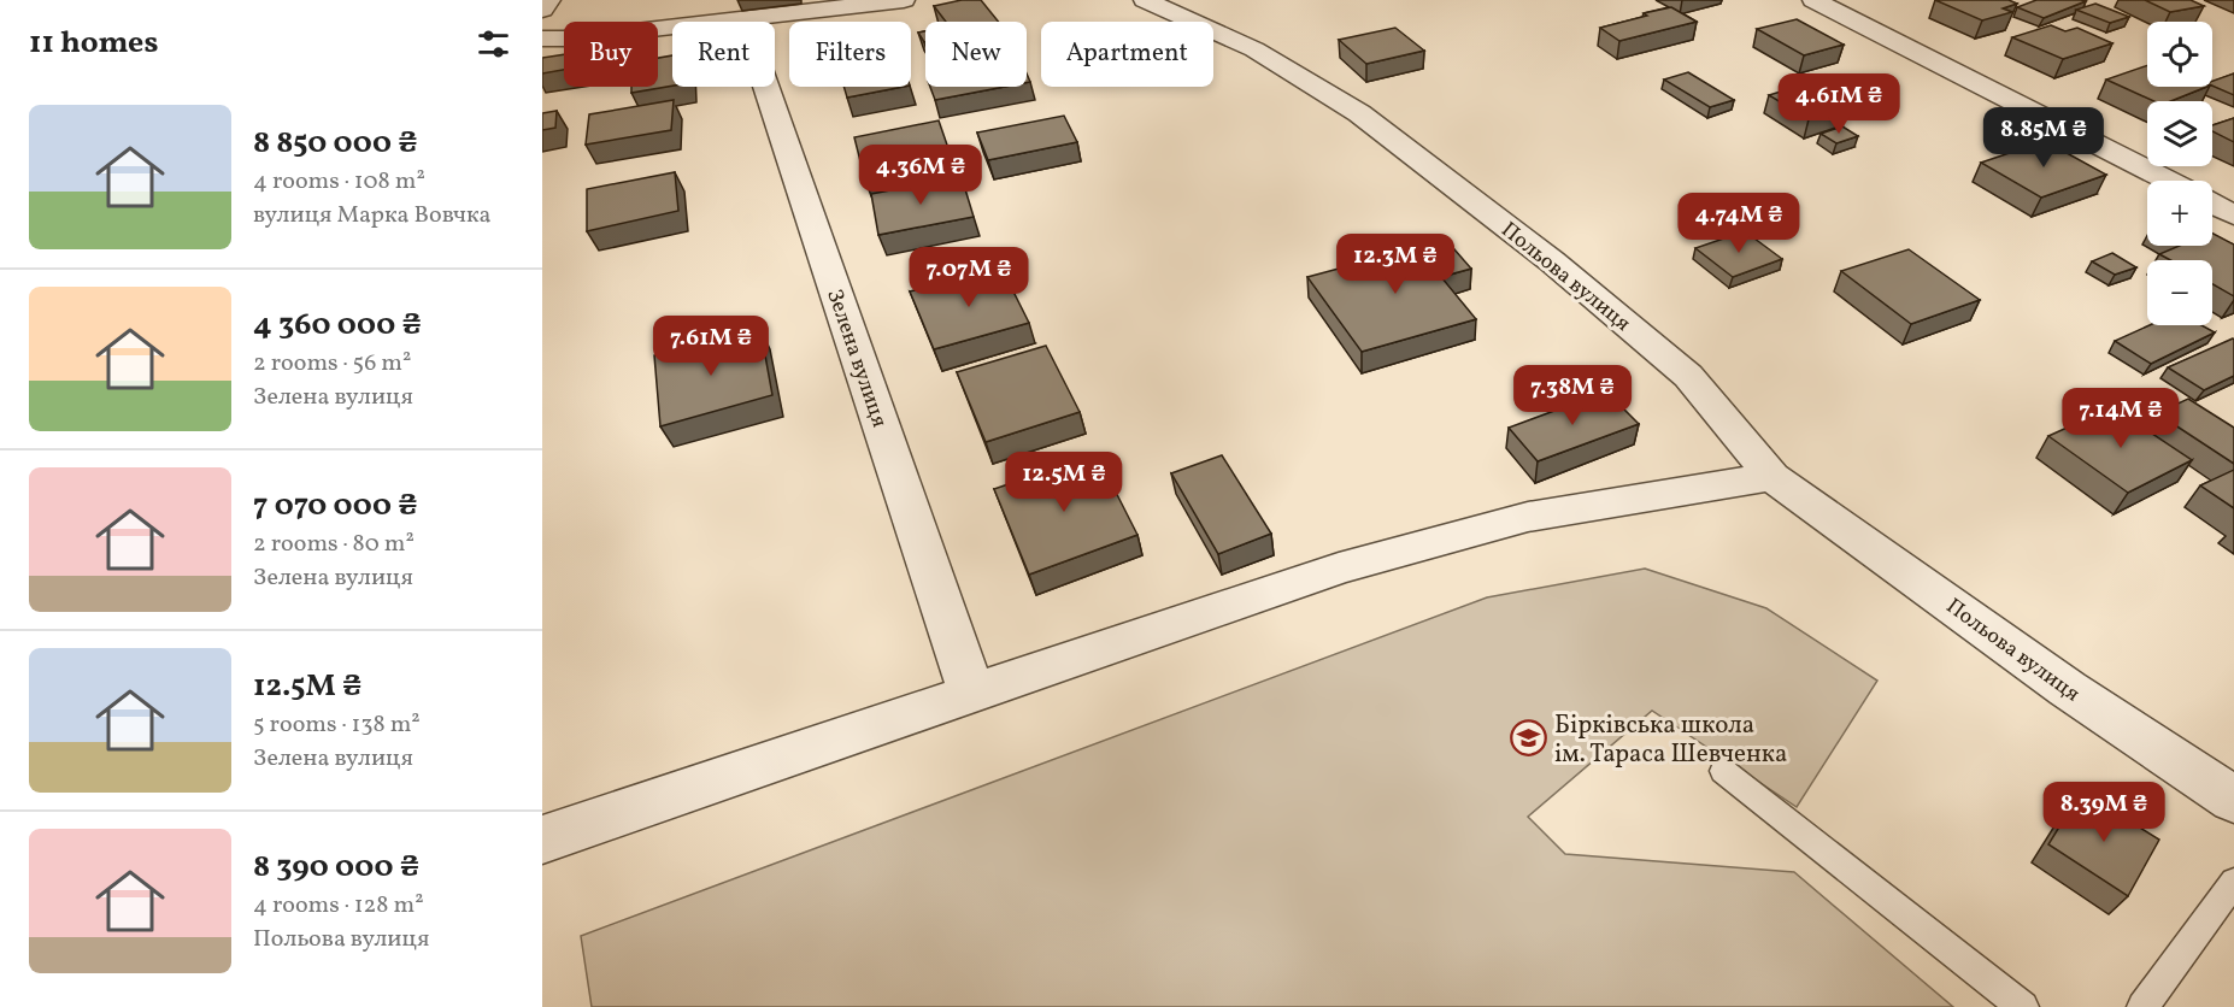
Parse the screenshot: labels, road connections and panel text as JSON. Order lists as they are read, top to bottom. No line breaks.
{"streets":{"street":["Польова вулиця","Зелена вулиця"]},"places":{"school or university":["Бірківська школа ім. Тараса Шевченка"]},"page":{"heading":"11 homes","map_buttons":["+","−"],"chip":["Buy","Rent","Filters","New","Apartment"],"price":["4.61M ₴","8.85M ₴","4.36M ₴","4.74M ₴","12.3M ₴","7.07M ₴","7.61M ₴","7.38M ₴","7.14M ₴","12.5M ₴","8.39M ₴"],"list":[{"name":"8 850 000 ₴","note":"4 rooms · 108 m² · вулиця Марка Вовчка"},{"name":"4 360 000 ₴","note":"2 rooms · 56 m² · Зелена вулиця"},{"name":"7 070 000 ₴","note":"2 rooms · 80 m² · Зелена вулиця"},{"name":"12.5M ₴","note":"5 rooms · 138 m² · Зелена вулиця"},{"name":"8 390 000 ₴","note":"4 rooms · 128 m² · Польова вулиця"}]}}
